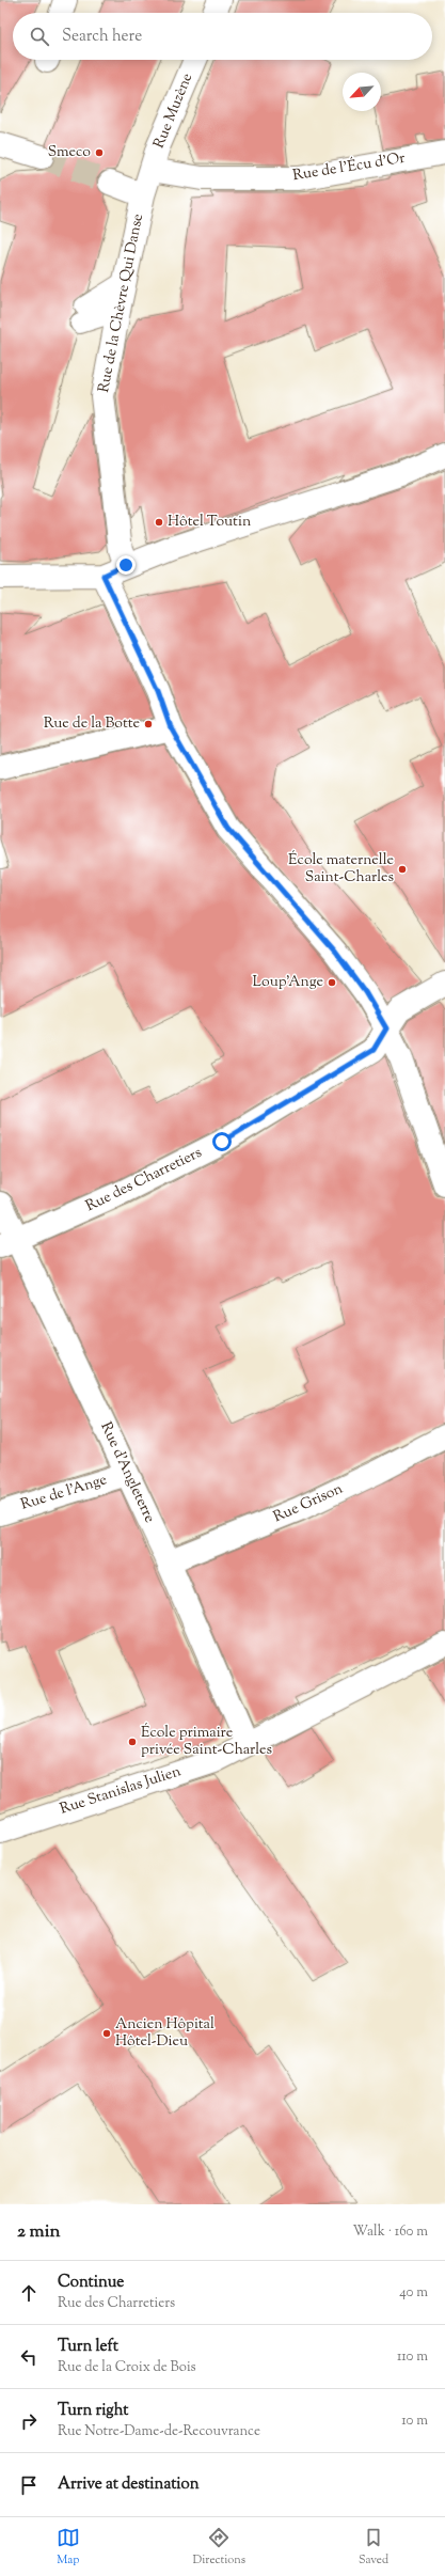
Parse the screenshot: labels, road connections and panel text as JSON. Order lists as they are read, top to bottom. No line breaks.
{"streets":{"street":["Rue Muzène","Rue de l'Écu d'Or","Rue de la Chèvre Qui Danse","Rue des Charretiers","Rue d'Angleterre","Rue de l'Ange","Rue Grison","Rue Stanislas Julien"]},"crossings":[["Rue Muzène","Rue de l'Écu d'Or"],["Rue Muzène","Rue de la Chèvre Qui Danse"],["Rue de l'Écu d'Or","Rue de la Chèvre Qui Danse"],["Rue des Charretiers","Rue d'Angleterre"],["Rue d'Angleterre","Rue de l'Ange"],["Rue d'Angleterre","Rue Grison"],["Rue d'Angleterre","Rue Stanislas Julien"]],"places":["Smeco","Hôtel Toutin","Rue de la Botte","École maternelle Saint-Charles","Loup'Ange","École primaire privée Saint-Charles","Ancien Hôpital Hôtel-Dieu"],"north":"bottom left","page":{"search":"Search here","heading":["2 min","Walk · 160 m"],"list":[["Continue","Rue des Charretiers","40 m"],["Turn left","Rue de la Croix de Bois","110 m"],["Turn right","Rue Notre-Dame-de-Recouvrance","10 m"],"Arrive at destination"],"nav":["Map","Directions","Saved"]}}
